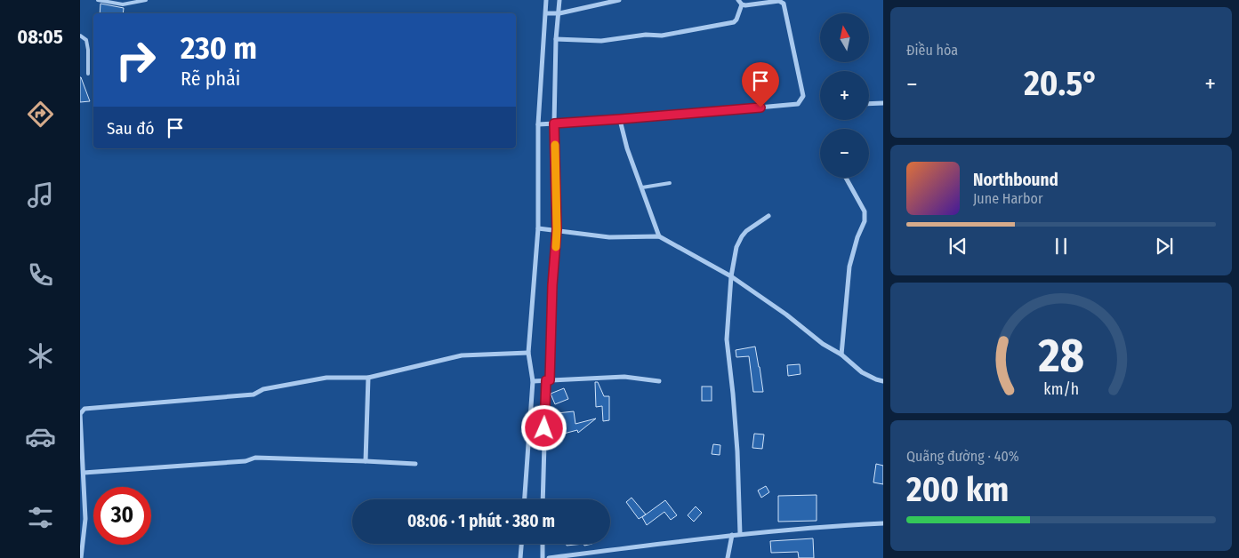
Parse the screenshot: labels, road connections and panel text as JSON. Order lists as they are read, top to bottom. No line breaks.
{"north":"top","page":{"tabs":"08:05","tile":["Điều hòa",["Quãng đường · 40%","200 km"]],"map_buttons":["+","−"],"turn":["230 m","Rẽ phải"],"heat":["−","20.5°","+"],"then":"Sau đó","song":["Northbound","June Harbor"],"limit":"30","trip":"08:06 · 1 phút · 380 m","gauge":["28","km/h"]}}
